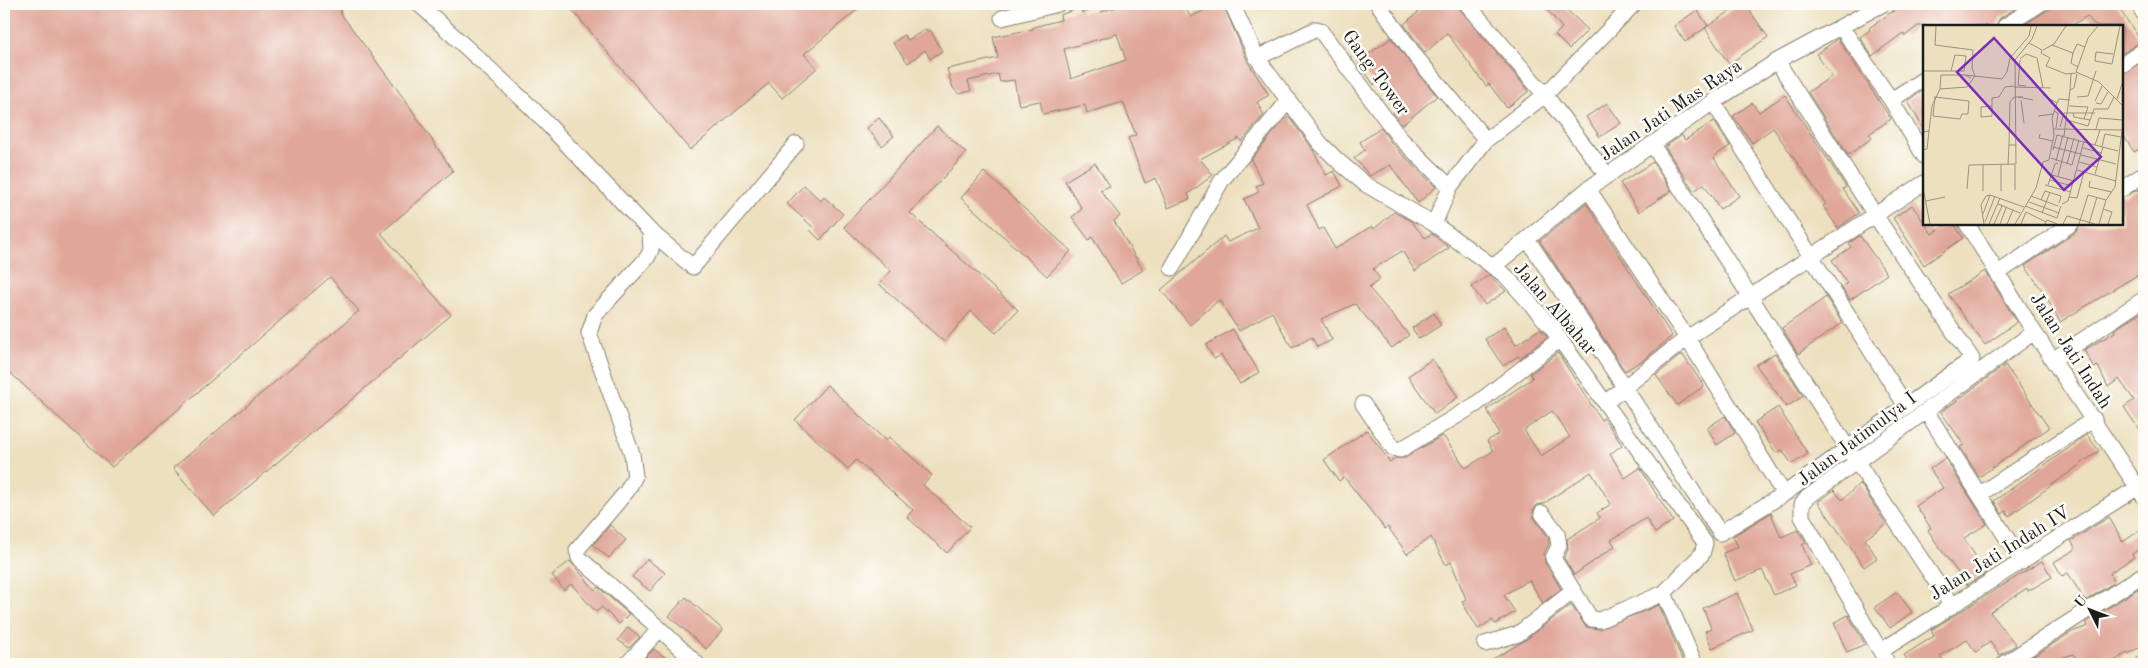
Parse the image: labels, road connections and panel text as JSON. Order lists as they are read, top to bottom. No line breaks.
{"streets":{"street":["Gang Tower","Jalan Jati Mas Raya","Jalan Albahar","Jalan Jati Indah","Jalan Jatimulya I","Jalan Jati Indah IV"]},"crossings":[["Gang Tower","Jalan Albahar"],["Jalan Jati Mas Raya","Jalan Albahar"],["Jalan Jati Indah","Jalan Jatimulya I"],["Jalan Jati Indah","Jalan Jati Indah IV"],["Jalan Jatimulya I","Jalan Jati Indah IV"]],"north":"top left"}
